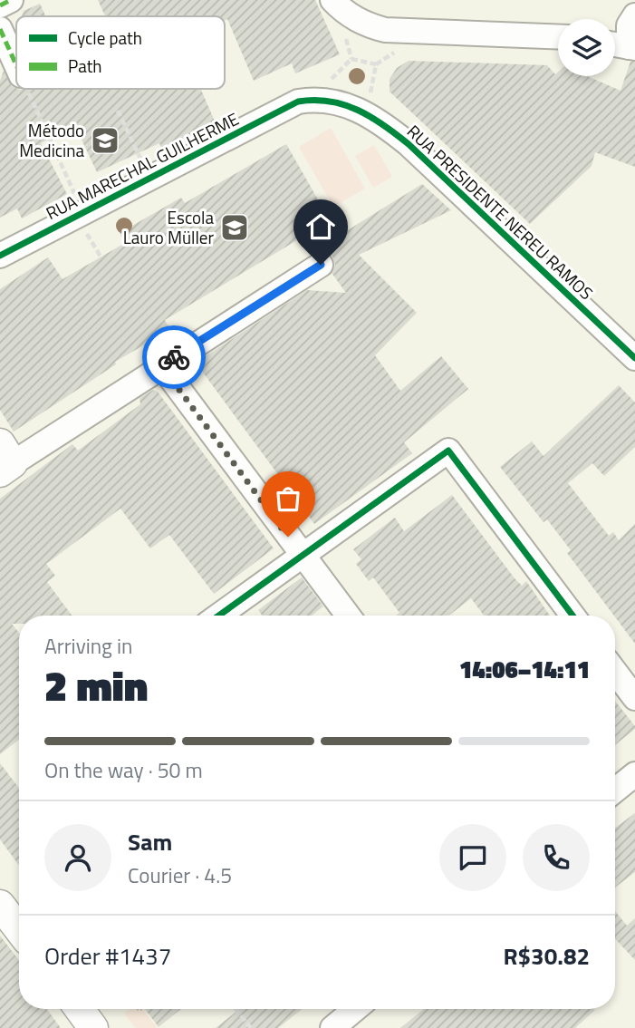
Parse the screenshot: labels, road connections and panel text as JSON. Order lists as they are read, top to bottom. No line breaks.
{"streets":{"street":["RUA MARECHAL GUILHERME","RUA PRESIDENTE NEREU RAMOS"]},"crossings":[["RUA MARECHAL GUILHERME","RUA PRESIDENTE NEREU RAMOS"]],"places":{"school or university":["Método Medicina","Escola Lauro Müller"]},"legend":["Cycle path","Path"],"page":{"heading":["2 min","Arriving in","14:06–14:11"],"panel":["Sam","Courier · 4.5","Order #1437","R$30.82"],"bar":"On the way · 50 m"}}
